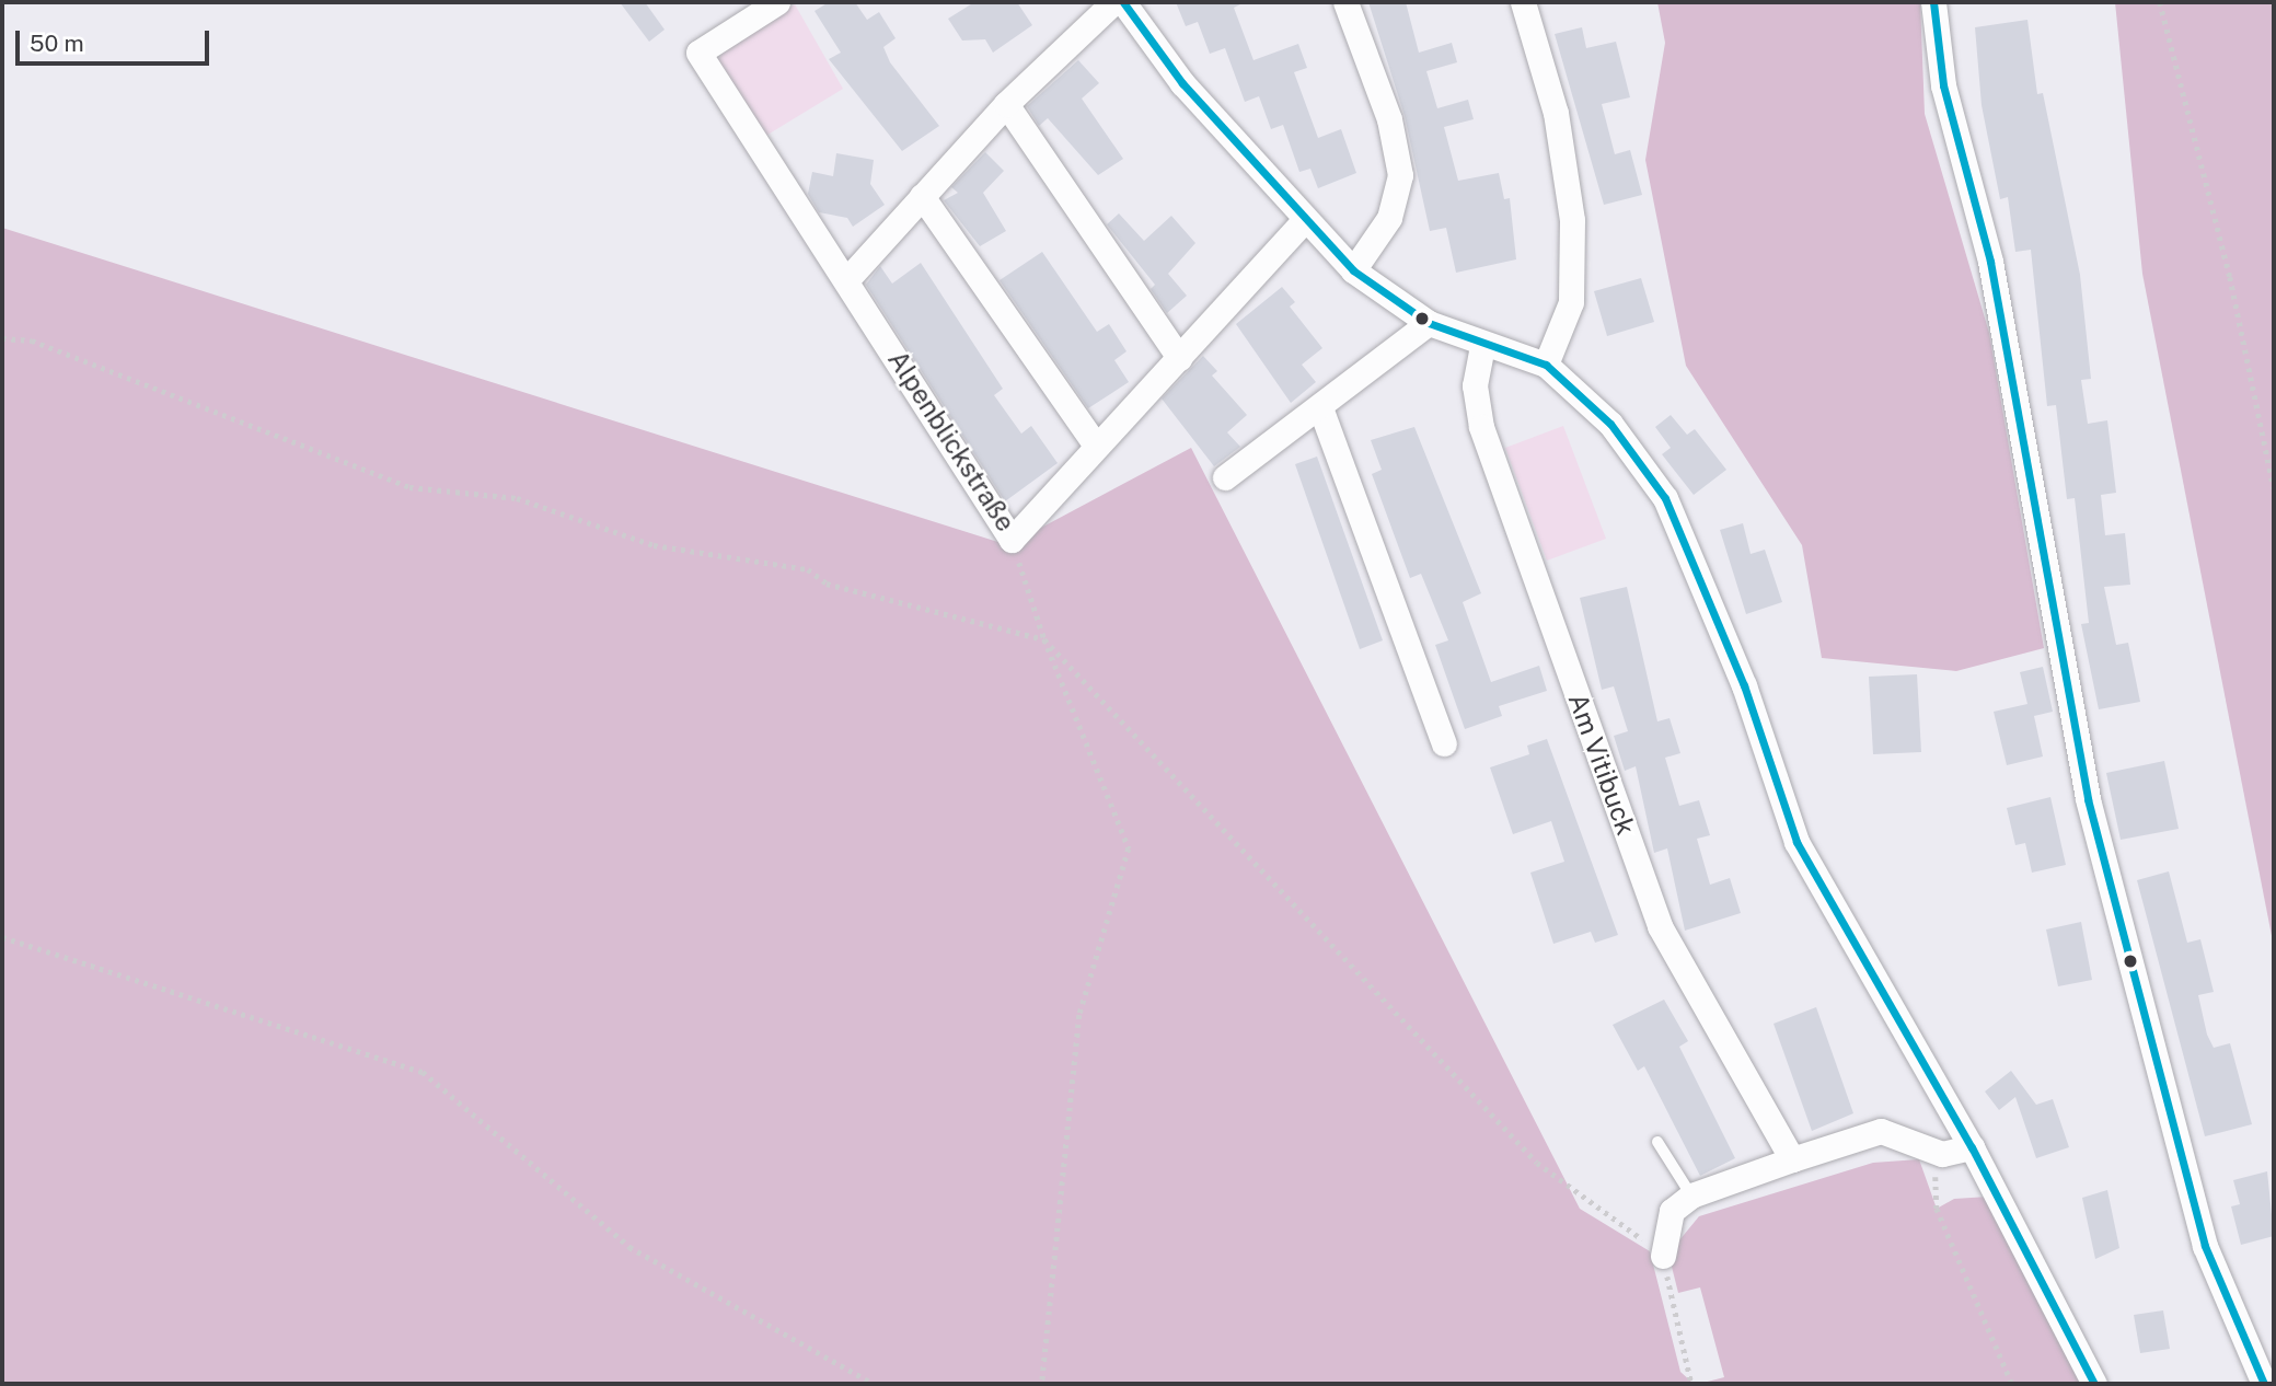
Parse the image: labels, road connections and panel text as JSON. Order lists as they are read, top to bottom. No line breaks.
{"streets":{"street":["Alpenblickstraße","Am Vitibuck"]},"scale_bar":"50 m"}
